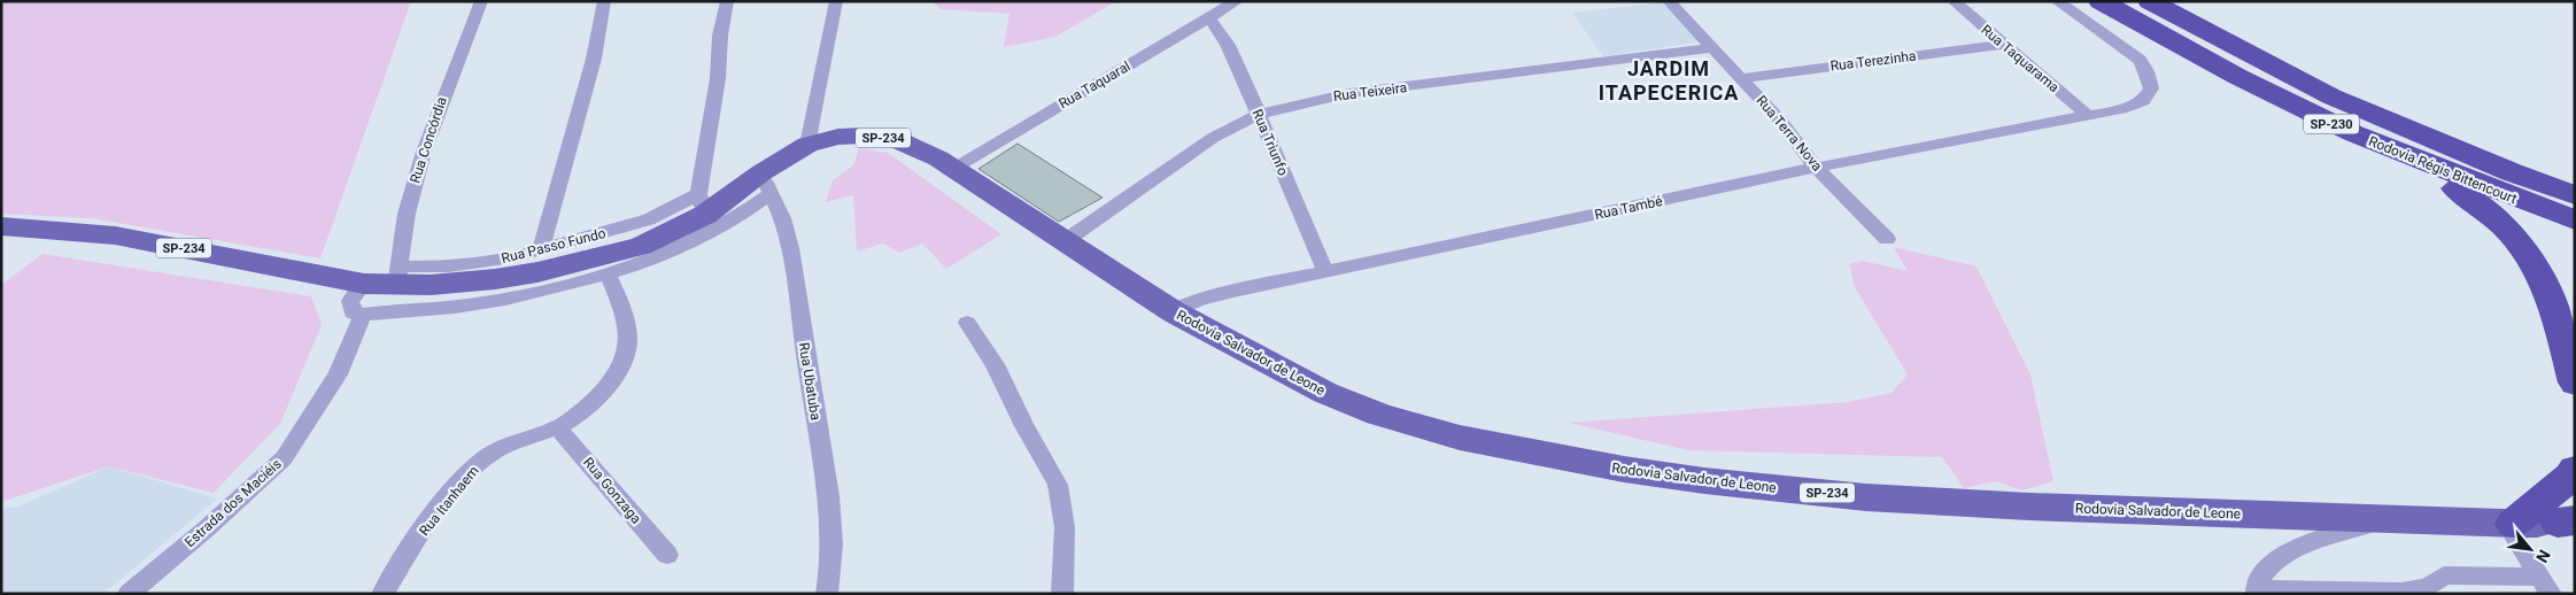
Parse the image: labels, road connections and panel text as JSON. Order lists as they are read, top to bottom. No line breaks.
{"streets":{"highway":["SP-230","Rodovia Régis Bittencourt"],"main road":["SP-234","Rodovia Salvador de Leone"],"street":["Rua Taquarama","Rua Terezinha","Rua Taquaral","Rua Teixeira","Rua Terra Nova","Rua Concórdia","Rua Triunfo","Rua També","Rua Passo Fundo","Rua Ubatuba","Rua Gonzaga","Rua Itanhaem","Estrada dos Maciéis"]},"crossings":[["Rua Taquarama","Rua Terezinha"],["Rua Taquarama","Rua També"],["Rua Terezinha","Rua Terra Nova"],["Rua Taquaral","Rua Triunfo"],["Rua Taquaral","Rodovia Salvador de Leone"],["Rua Teixeira","Rua Terra Nova"],["Rua Teixeira","Rua Triunfo"],["Rua Teixeira","Rodovia Salvador de Leone"],["Rua Terra Nova","Rua També"],["Rua Concórdia","Rua Passo Fundo"],["Rua Concórdia","Rodovia Salvador de Leone"],["Rua Triunfo","Rua També"],["Rua També","Rodovia Salvador de Leone"],["Rua Passo Fundo","Rodovia Salvador de Leone"],["Rodovia Salvador de Leone","Rua Ubatuba"],["Rua Gonzaga","Rua Itanhaem"]],"districts":["JARDIM ITAPECERICA"],"north":"bottom right"}
